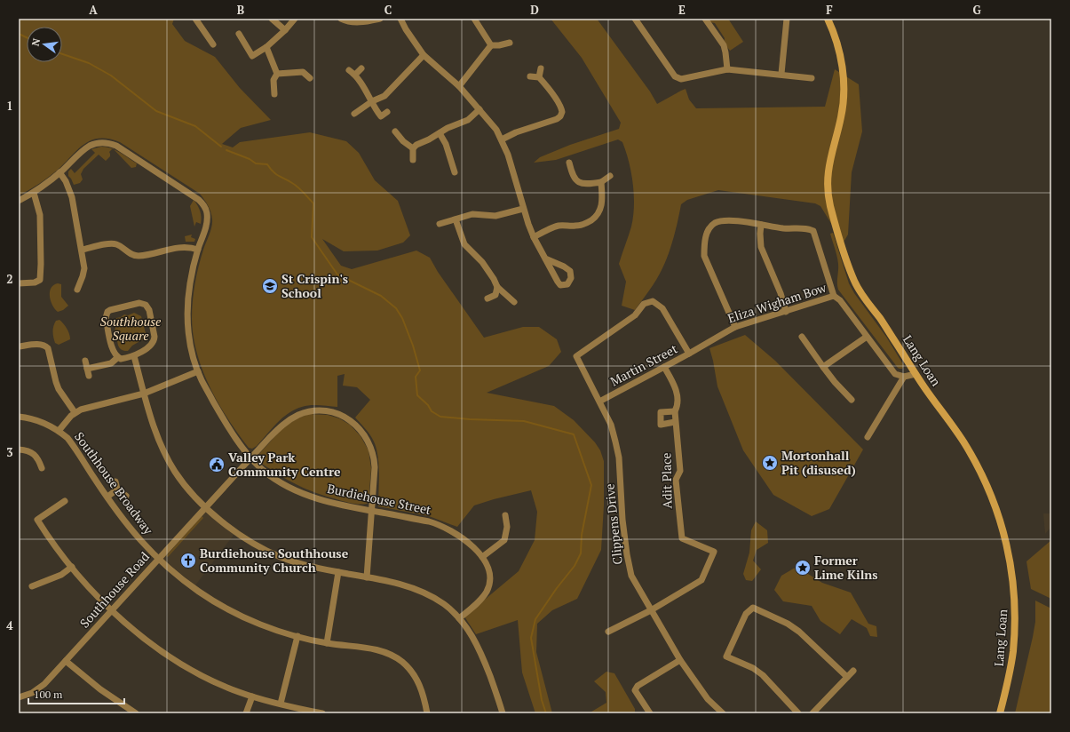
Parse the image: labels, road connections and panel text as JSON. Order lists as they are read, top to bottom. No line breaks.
{"streets":{"street":["Eliza Wigham Bow","Lang Loan","Martin Street","Adit Place","Southhouse Broadway","Burdiehouse Street","Clippens Drive","Southhouse Road"]},"crossings":[["Eliza Wigham Bow","Martin Street"],["Martin Street","Adit Place"],["Martin Street","Clippens Drive"],["Adit Place","Clippens Drive"],["Southhouse Broadway","Southhouse Road"],["Burdiehouse Street","Southhouse Road"]],"parks":["Southhouse Square"],"places":{"school or university":["St Crispin's School"],"place":["Mortonhall Pit (disused)","Former Lime Kilns"],"public building":["Valley Park Community Centre"],"church":["Burdiehouse Southhouse Community Church"]},"scale_bar":"100 m","north":"left","grid":{"columns":["A","B","C","D","E","F","G"],"rows":["1","2","3","4"]}}
